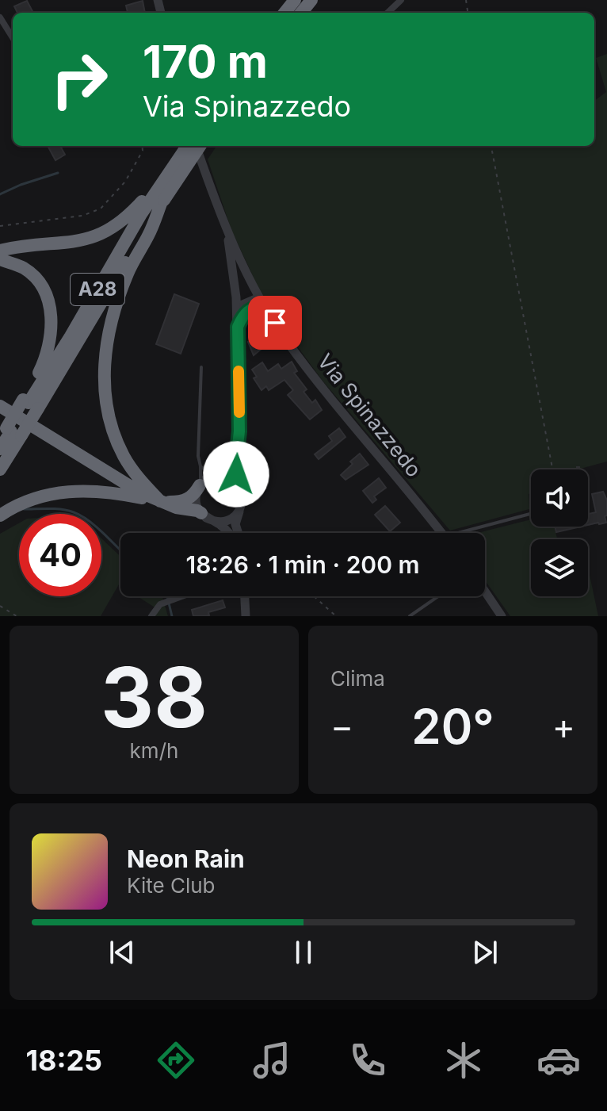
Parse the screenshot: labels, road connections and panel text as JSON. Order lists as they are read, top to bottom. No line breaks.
{"streets":{"highway":["A28"],"street":["Via Spinazzedo"]},"page":{"turn":["170 m","Via Spinazzedo"],"limit":"40","trip":"18:26 · 1 min · 200 m","tile":[["38","km/h"],"Clima"],"heat":["−","20°","+"],"song":["Neon Rain","Kite Club"],"tabs":"18:25"}}
